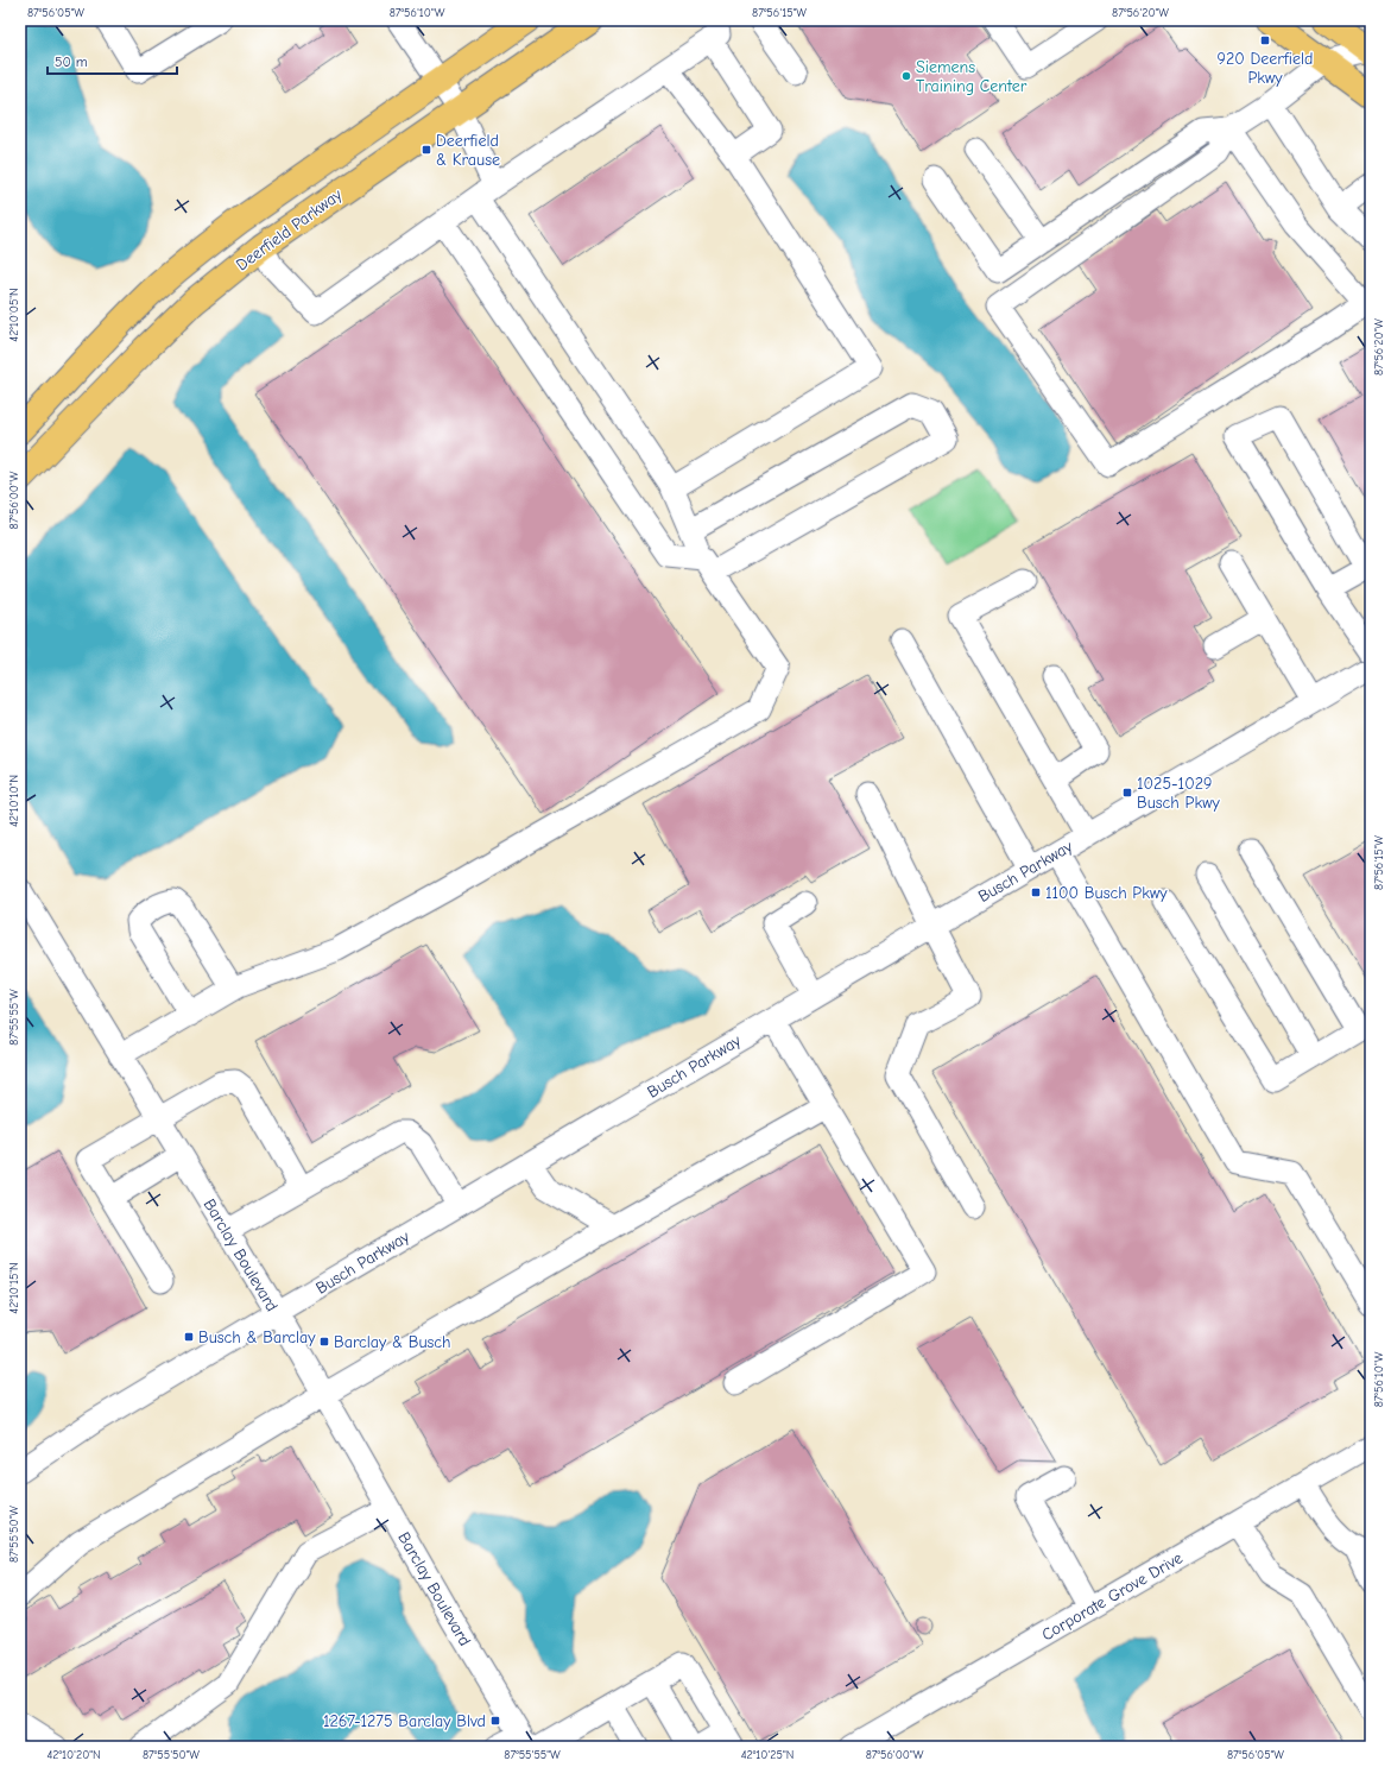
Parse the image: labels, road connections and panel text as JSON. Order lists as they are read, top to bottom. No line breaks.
{"streets":{"main road":["Deerfield Parkway"],"street":["Busch Parkway","Barclay Boulevard","Corporate Grove Drive"]},"crossings":[["Busch Parkway","Barclay Boulevard"]],"places":{"transit":["920 Deerfield Pkwy","Deerfield & Krause","1025-1029 Busch Pkwy","1100 Busch Pkwy","Busch & Barclay","Barclay & Busch","1267-1275 Barclay Blvd"],"other":["Siemens Training Center"]},"scale_bar":"50 m","coordinates":["87°56'05\"W","87°56'10\"W","87°56'15\"W","87°56'20\"W","42°10'05\"N","87°56'00\"W","42°10'10\"N","87°55'55\"W","42°10'15\"N","87°55'50\"W","42°10'20\"N","42°10'25\"N"]}
